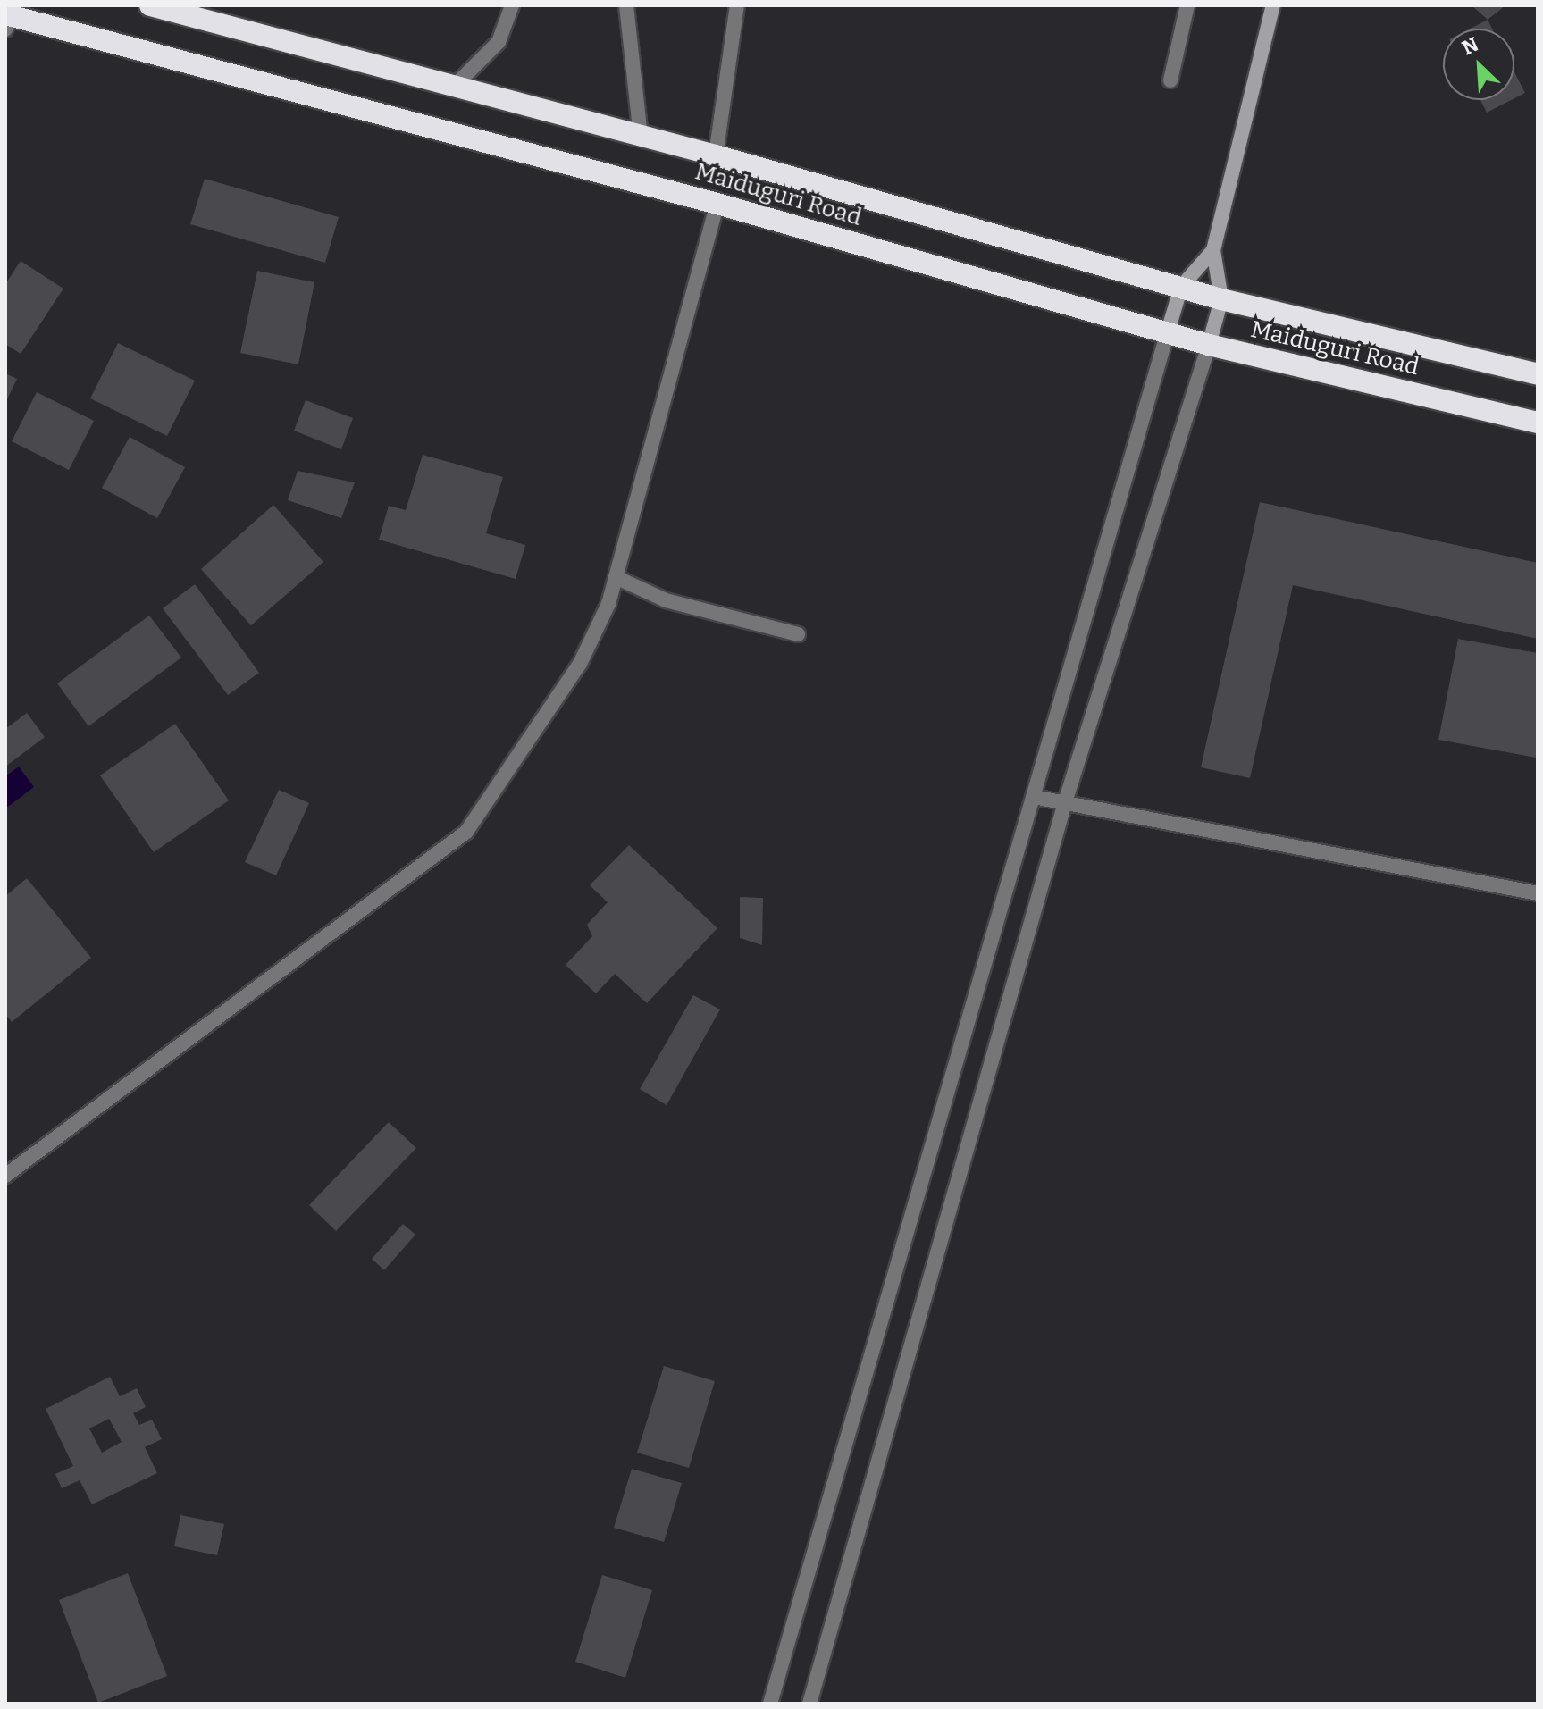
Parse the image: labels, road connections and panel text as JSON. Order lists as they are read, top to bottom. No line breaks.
{"streets":{"highway":["Maiduguri Road"]},"north":"top left"}
